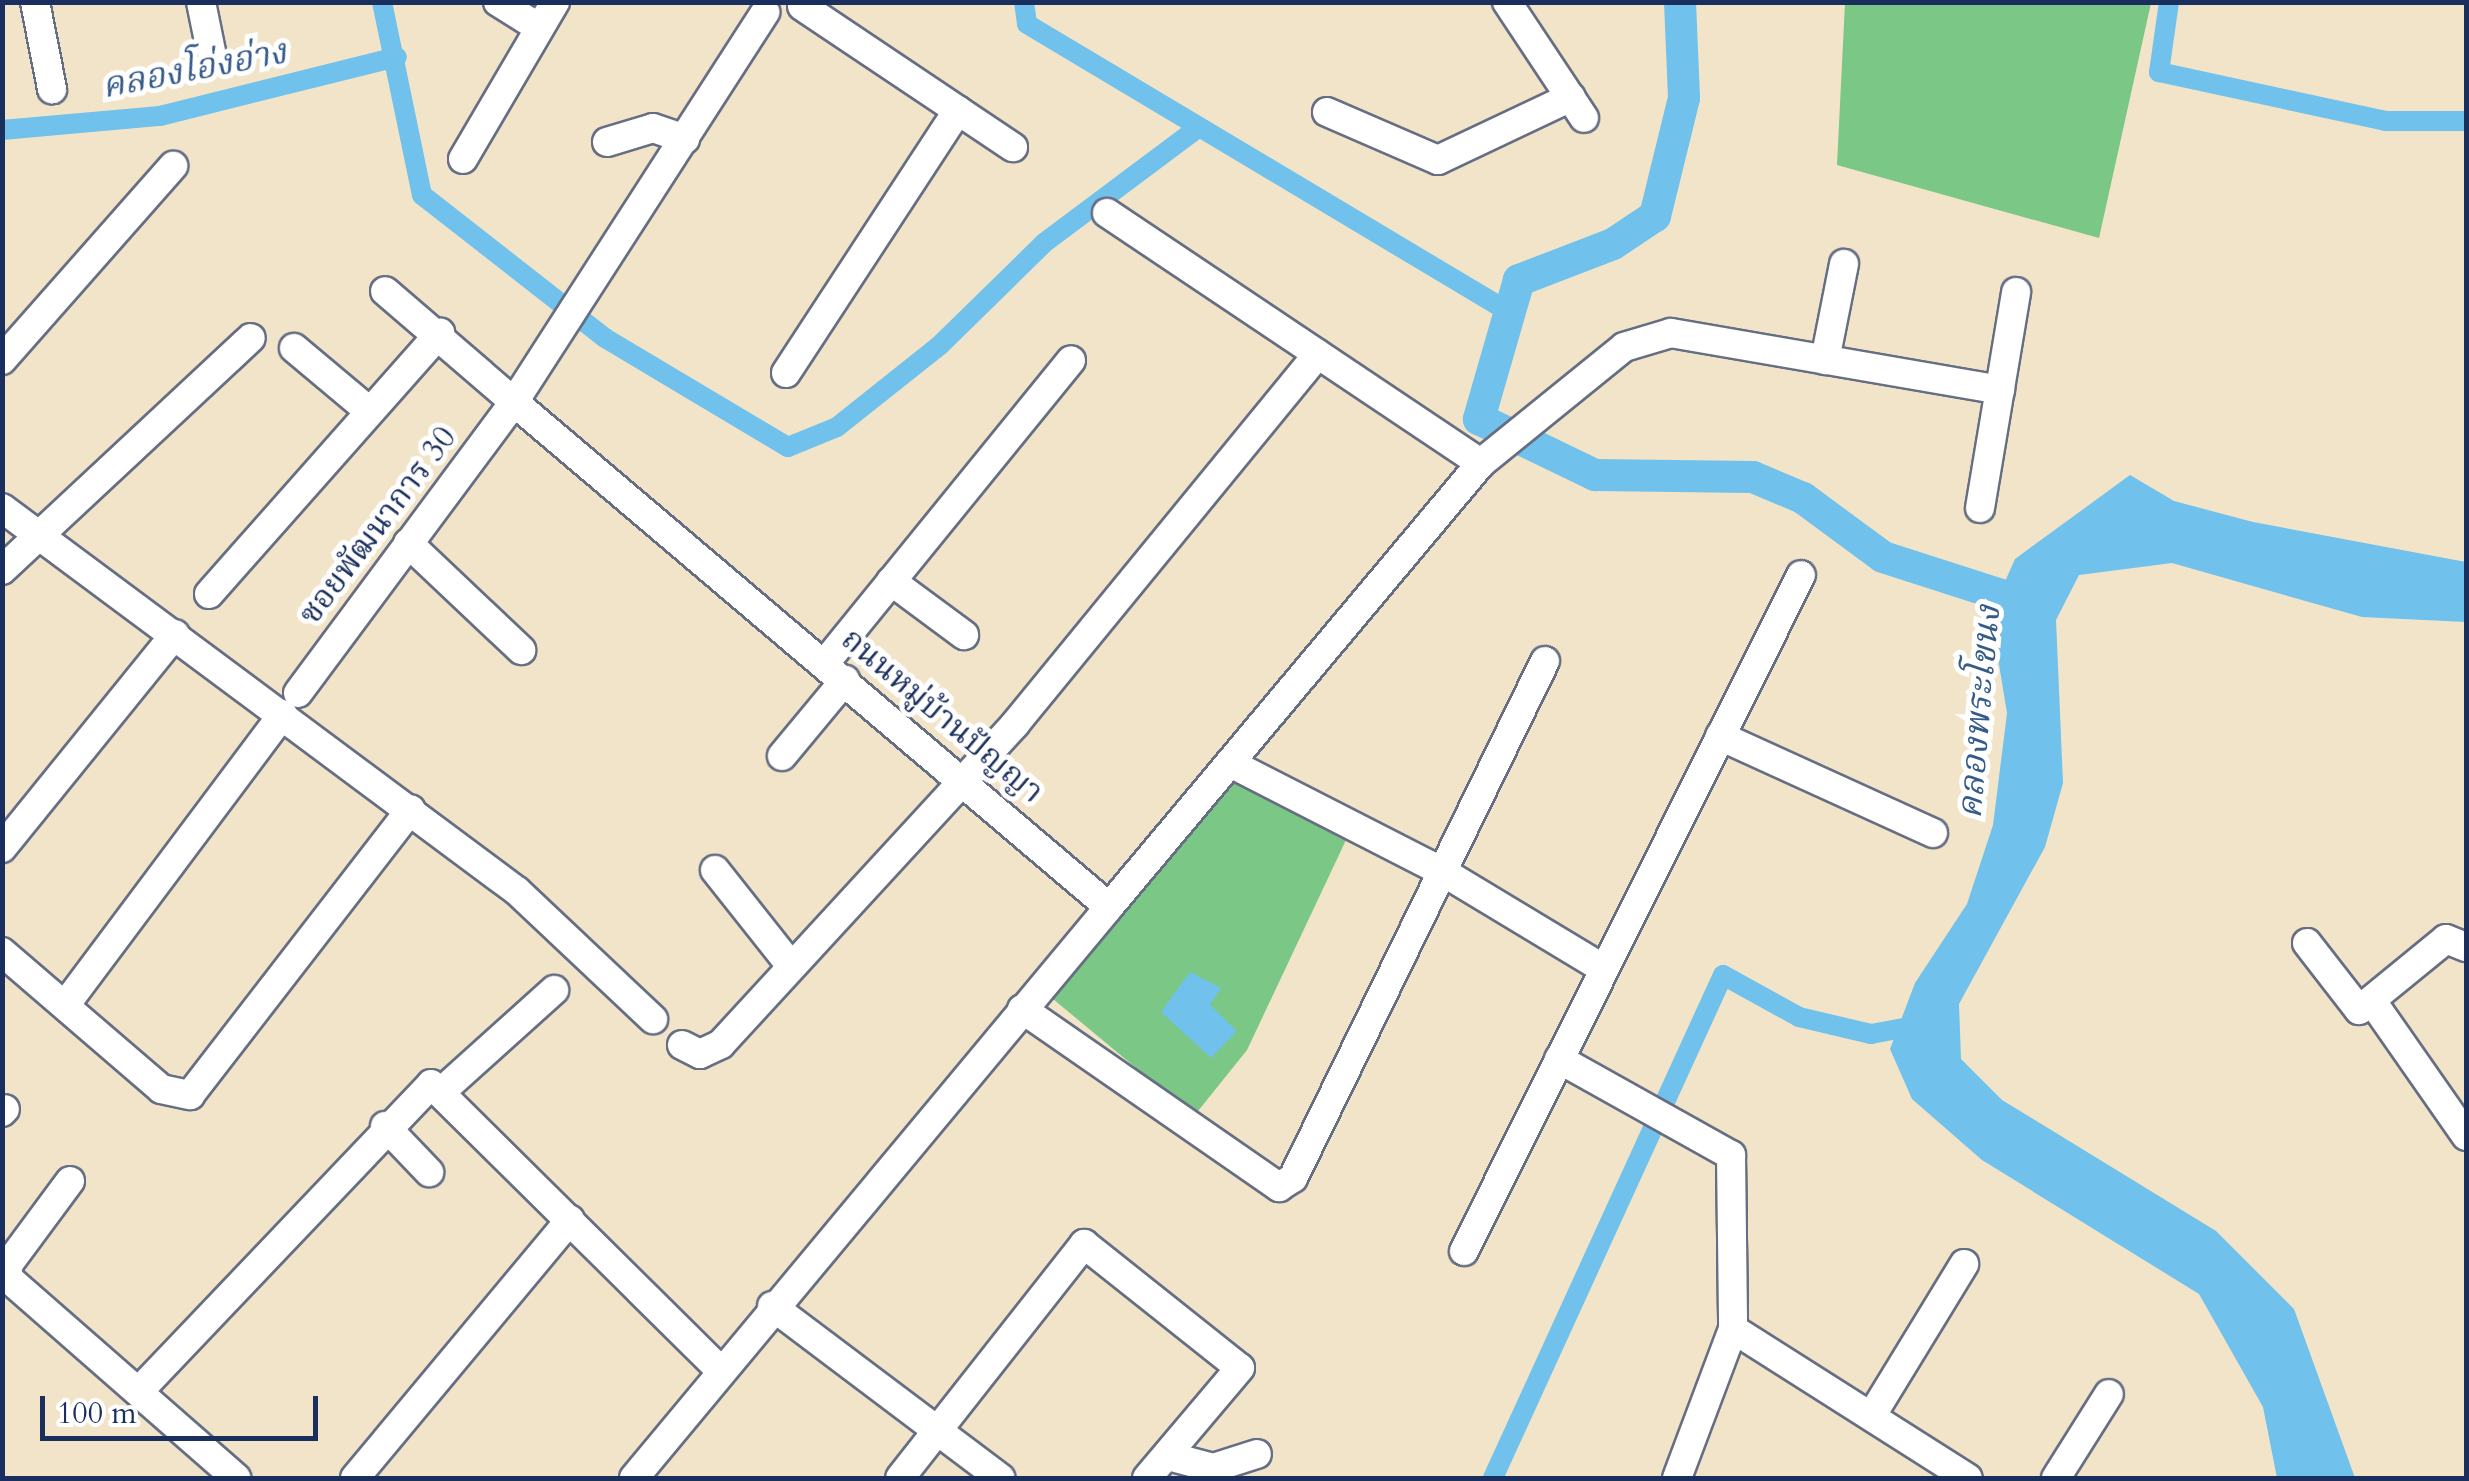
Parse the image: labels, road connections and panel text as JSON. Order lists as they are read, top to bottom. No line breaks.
{"streets":{"street":["ซอยพัฒนาการ 30","ถนนหมู่บ้านปัญญา"]},"crossings":[["ซอยพัฒนาการ 30","ถนนหมู่บ้านปัญญา"]],"water":["คลองโอ่งอ่าง","คลองพระโขนง"],"scale_bar":"100 m"}
